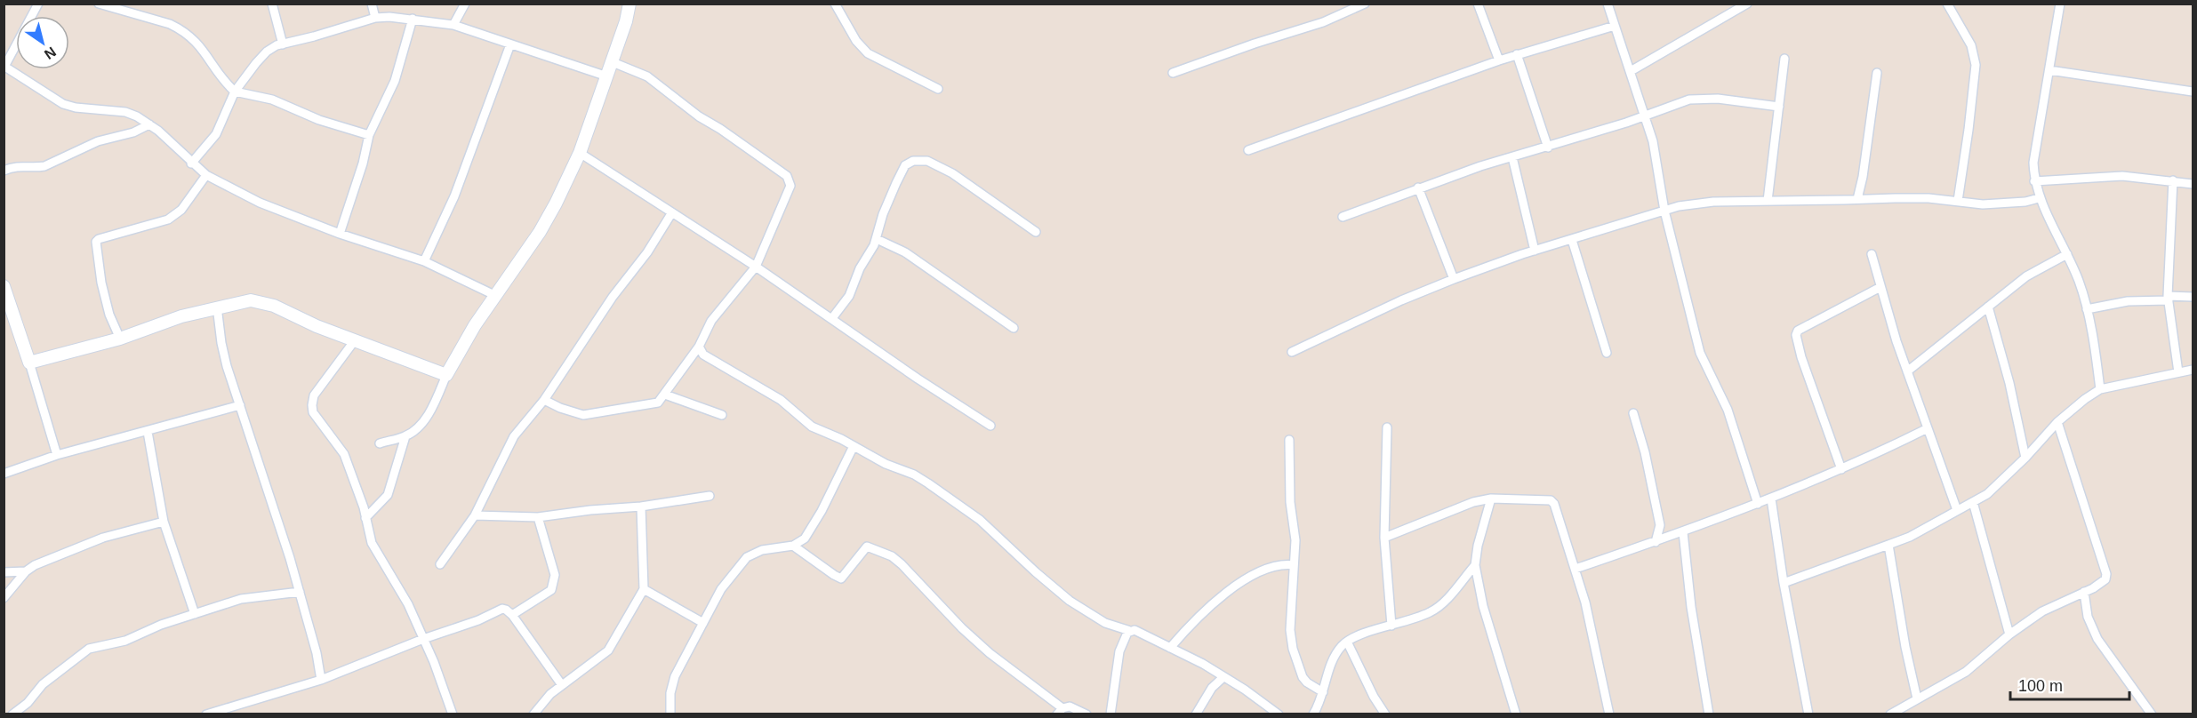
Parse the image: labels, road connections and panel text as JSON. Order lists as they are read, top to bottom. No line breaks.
{"scale_bar":"100 m","north":"bottom right"}
